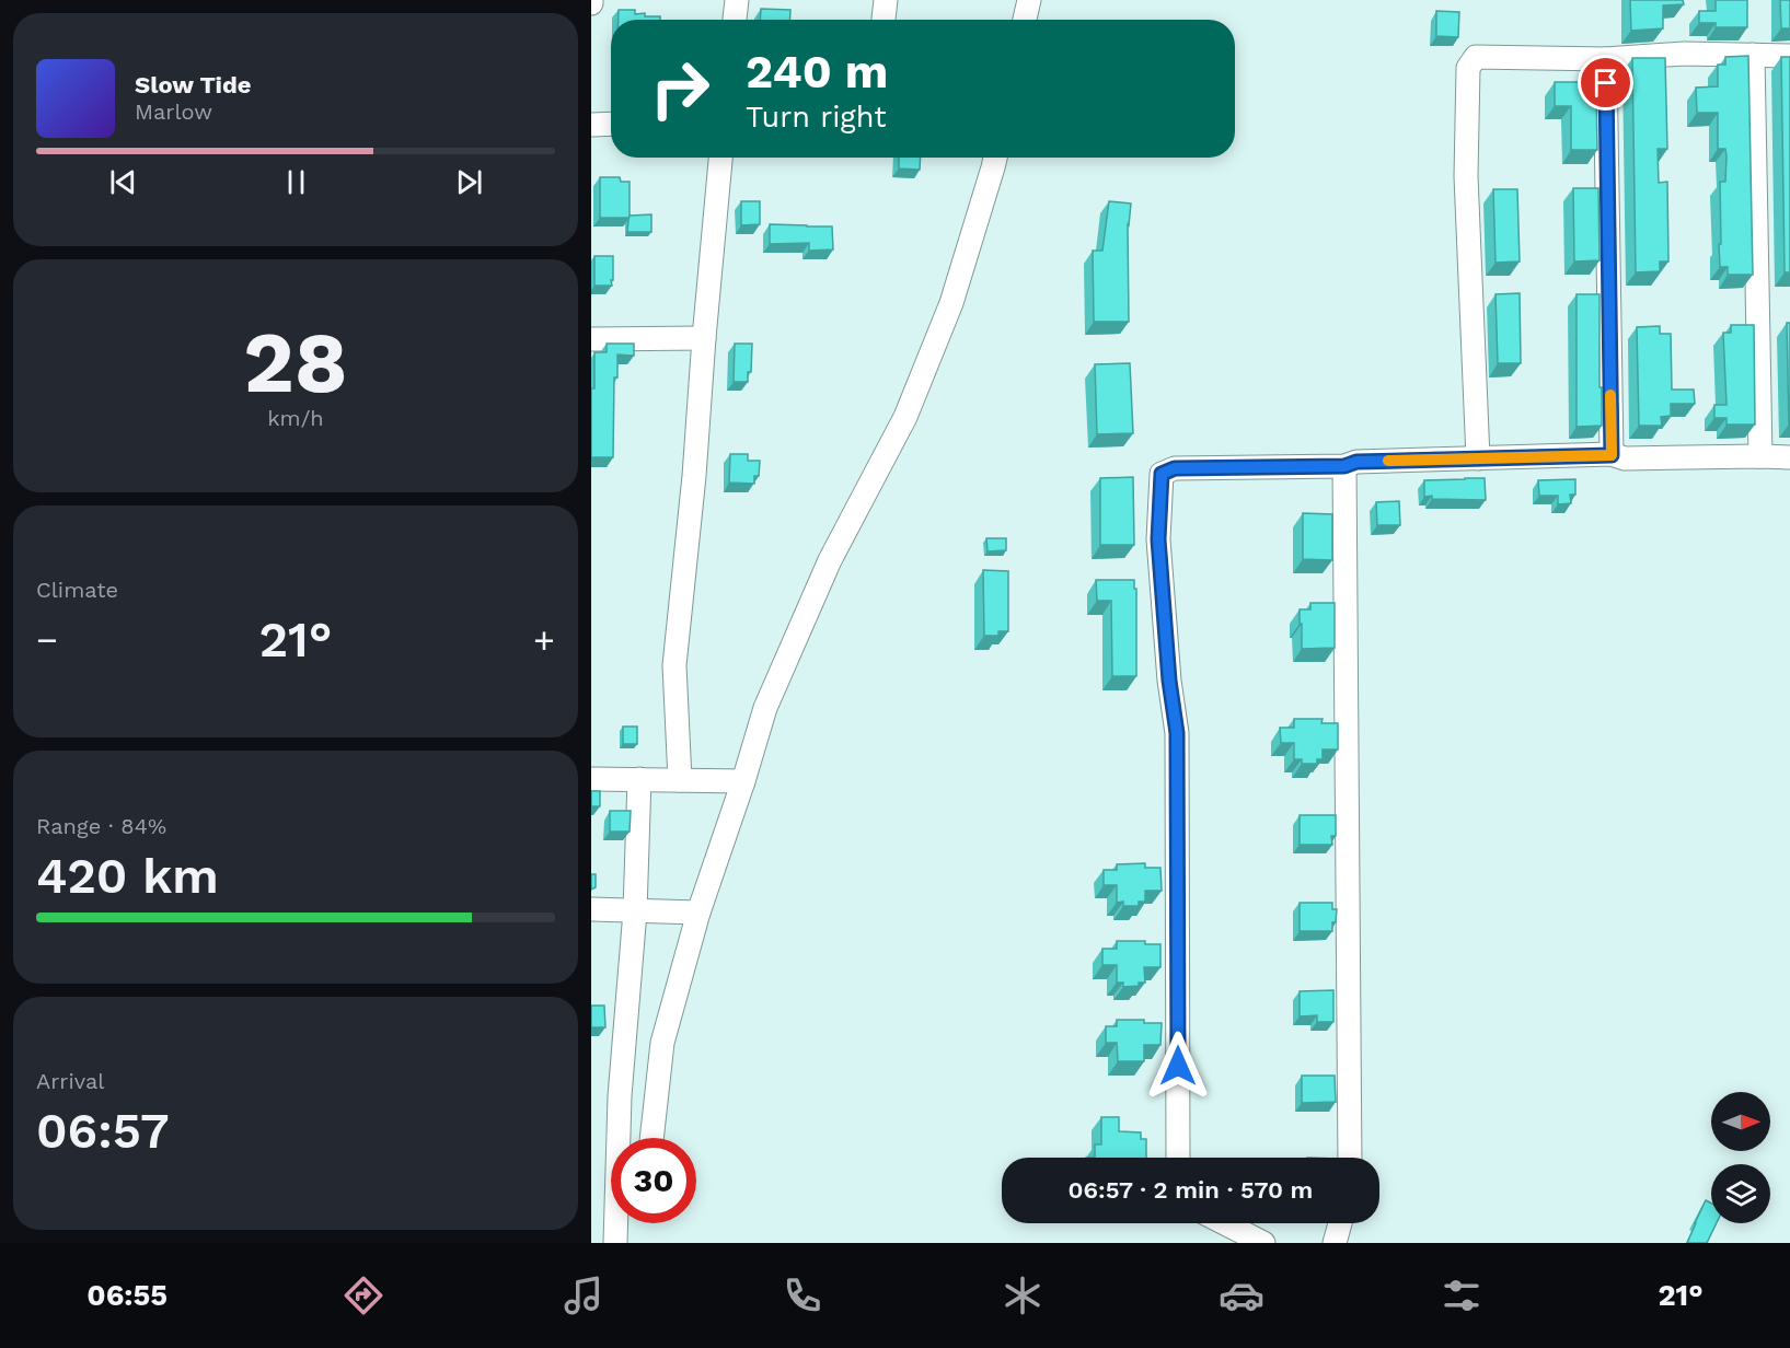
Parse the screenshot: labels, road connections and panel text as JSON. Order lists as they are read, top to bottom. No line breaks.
{"north":"right","page":{"turn":["240 m","Turn right"],"song":["Slow Tide","Marlow"],"tile":[["28","km/h"],"Climate",["Range · 84%","420 km"],["Arrival","06:57"]],"heat":["−","21°","+"],"limit":"30","trip":"06:57 · 2 min · 570 m","tabs":["06:55","21°"]}}
